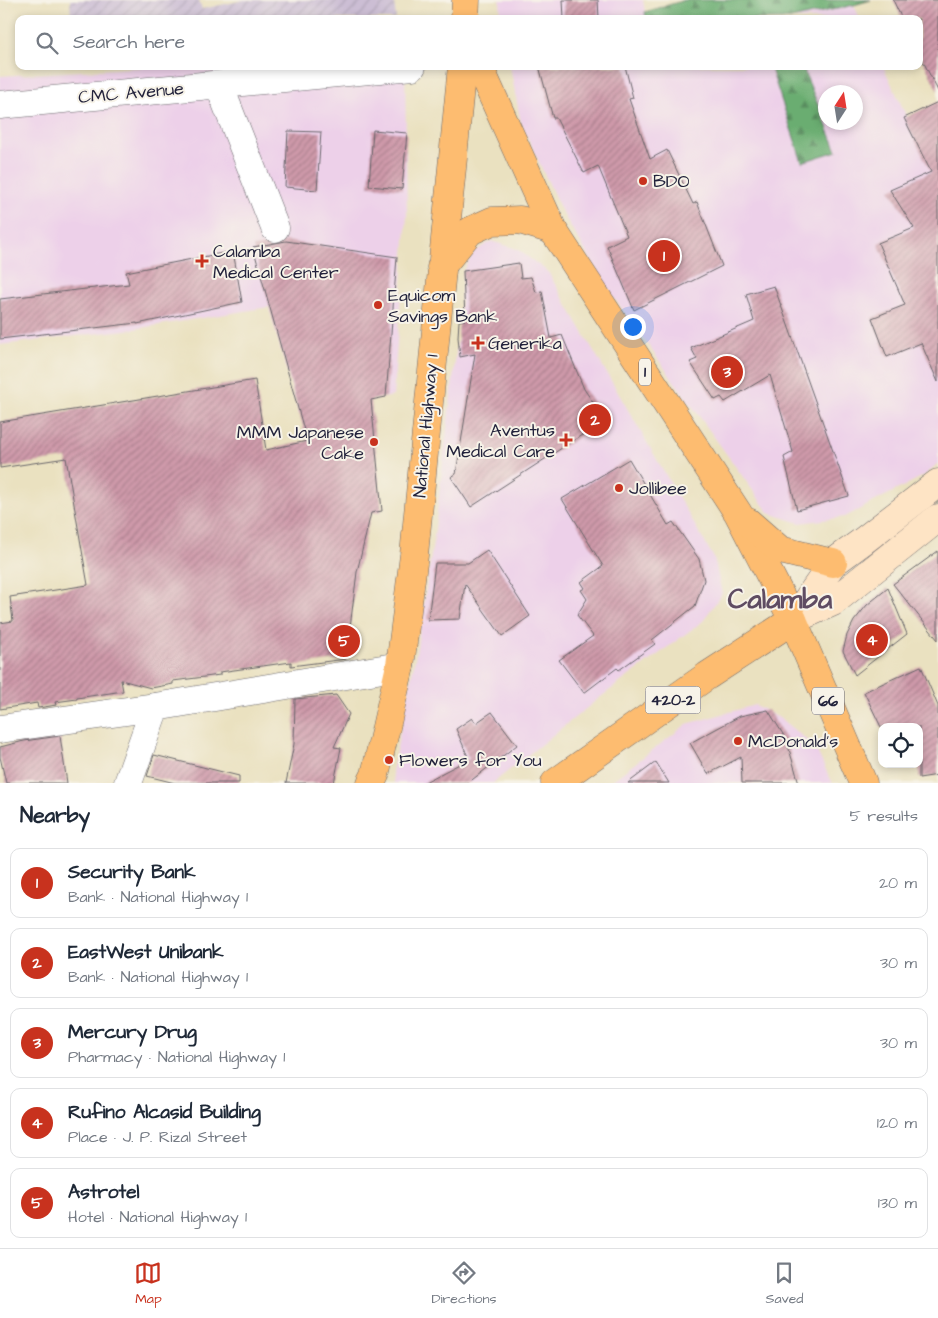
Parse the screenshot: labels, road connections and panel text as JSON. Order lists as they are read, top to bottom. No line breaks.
{"streets":{"main road":["1","National Highway 1","420-2","66"],"street":["CMC Avenue"]},"crossings":[["1","420-2"],["1","66"],["420-2","66"]],"districts":["Calamba"],"places":{"other":["BDO","Equicom Savings Bank","MMM Japanese Cake","Jollibee","McDonald's","Flowers for You"],"health":["Calamba Medical Center","Generika","Aventus Medical Care"]},"north":"top","page":{"search":"Search here","pins":["1","3","2","4","5"],"heading":["Nearby","5 results"],"list":[{"mark":"1","name":"Security Bank","note":"Bank · National Highway 1","value":"20 m"},{"mark":"2","name":"EastWest Unibank","note":"Bank · National Highway 1","value":"30 m"},{"mark":"3","name":"Mercury Drug","note":"Pharmacy · National Highway 1","value":"30 m"},{"mark":"4","name":"Rufino Alcasid Building","note":"Place · J. P. Rizal Street","value":"120 m"},{"mark":"5","name":"Astrotel","note":"Hotel · National Highway 1","value":"130 m"}],"nav":["Map","Directions","Saved"]}}
